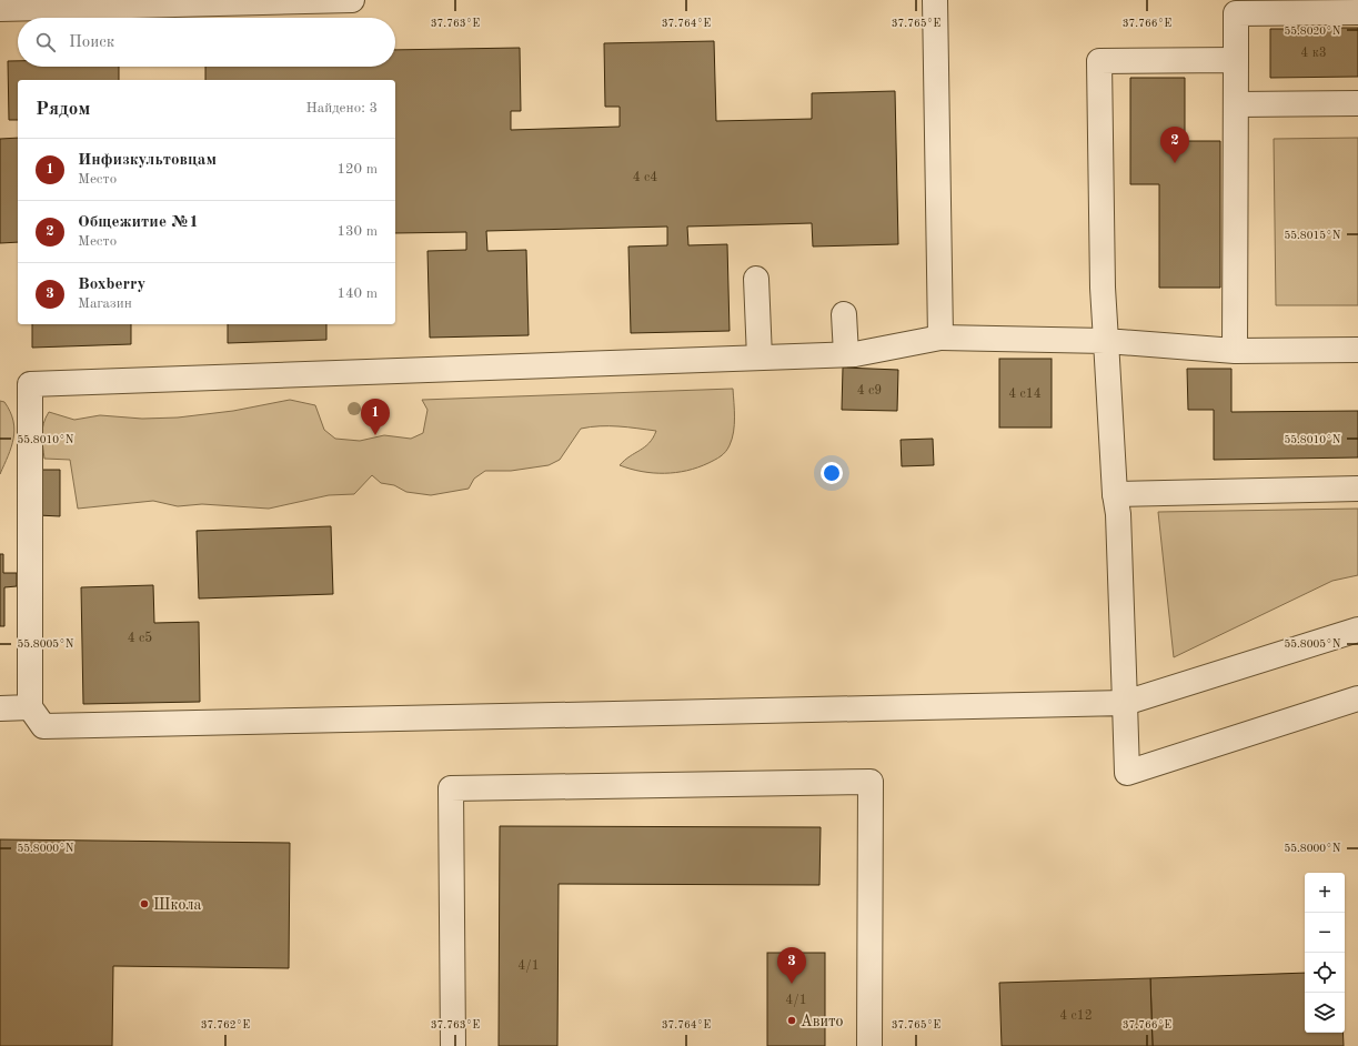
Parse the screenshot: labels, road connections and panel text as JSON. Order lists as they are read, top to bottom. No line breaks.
{"places":["Школа","Авито"],"house_numbers":["4 к3","4 с4","4 c9","4 c14","4 c5","4/1","4/1","4 с12"],"page":{"search":"Поиск","heading":["Рядом","Найдено: 3"],"pins":["2","1","3"],"list":[{"mark":"1","name":"Инфизкультовцам","note":"Место","value":"120 m"},{"mark":"2","name":"Общежитие №1","note":"Место","value":"130 m"},{"mark":"3","name":"Boxberry","note":"Магазин","value":"140 m"}],"map_buttons":["+","−"]},"coordinates":["37.763°E","37.764°E","37.765°E","37.766°E","55.8020°N","55.8015°N","55.8010°N","55.8005°N","55.8000°N","37.762°E"]}
